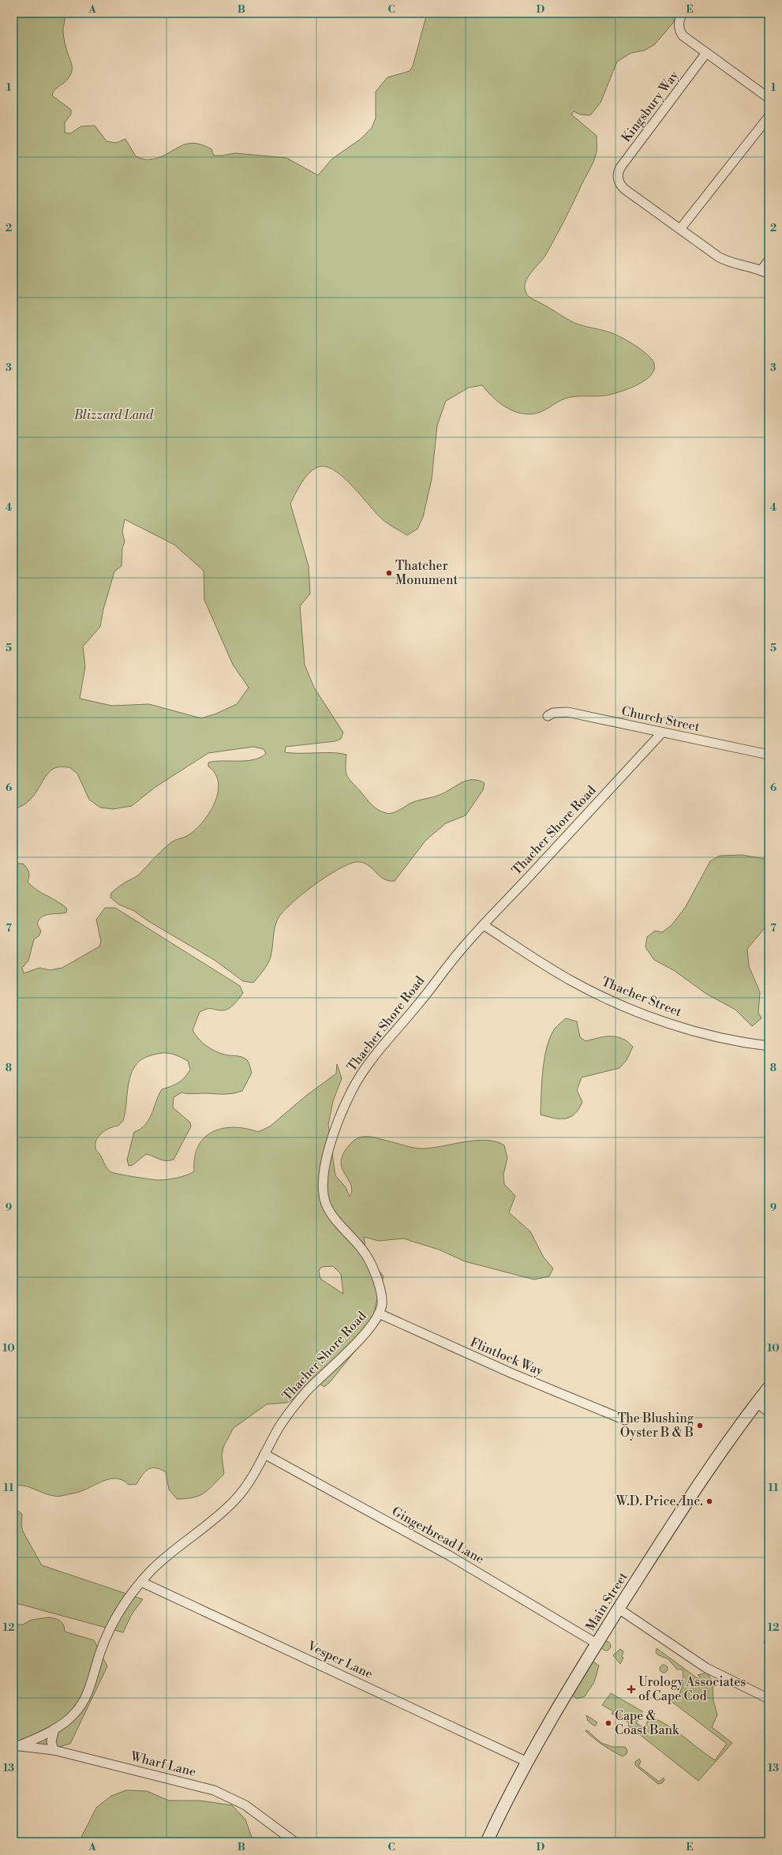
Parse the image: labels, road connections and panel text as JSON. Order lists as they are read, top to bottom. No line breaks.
{"streets":{"main road":["Main Street"],"street":["Kingsbury Way","Church Street","Thacher Shore Road","Thacher Street","Flintlock Way","Gingerbread Lane","Vesper Lane","Wharf Lane"]},"crossings":[["Church Street","Thacher Shore Road"],["Thacher Shore Road","Thacher Street"],["Thacher Shore Road","Flintlock Way"],["Thacher Shore Road","Gingerbread Lane"],["Thacher Shore Road","Vesper Lane"],["Thacher Shore Road","Wharf Lane"],["Gingerbread Lane","Main Street"],["Main Street","Vesper Lane"]],"parks":["Blizzard Land"],"places":{"other":["Thatcher Monument","The Blushing Oyster B & B","W.D. Price, Inc.","Cape & Coast Bank"],"health":["Urology Associates of Cape Cod"]},"grid":{"columns":["A","B","C","D","E"],"rows":["1","2","3","4","5","6","7","8","9","10","11","12","13"]}}
